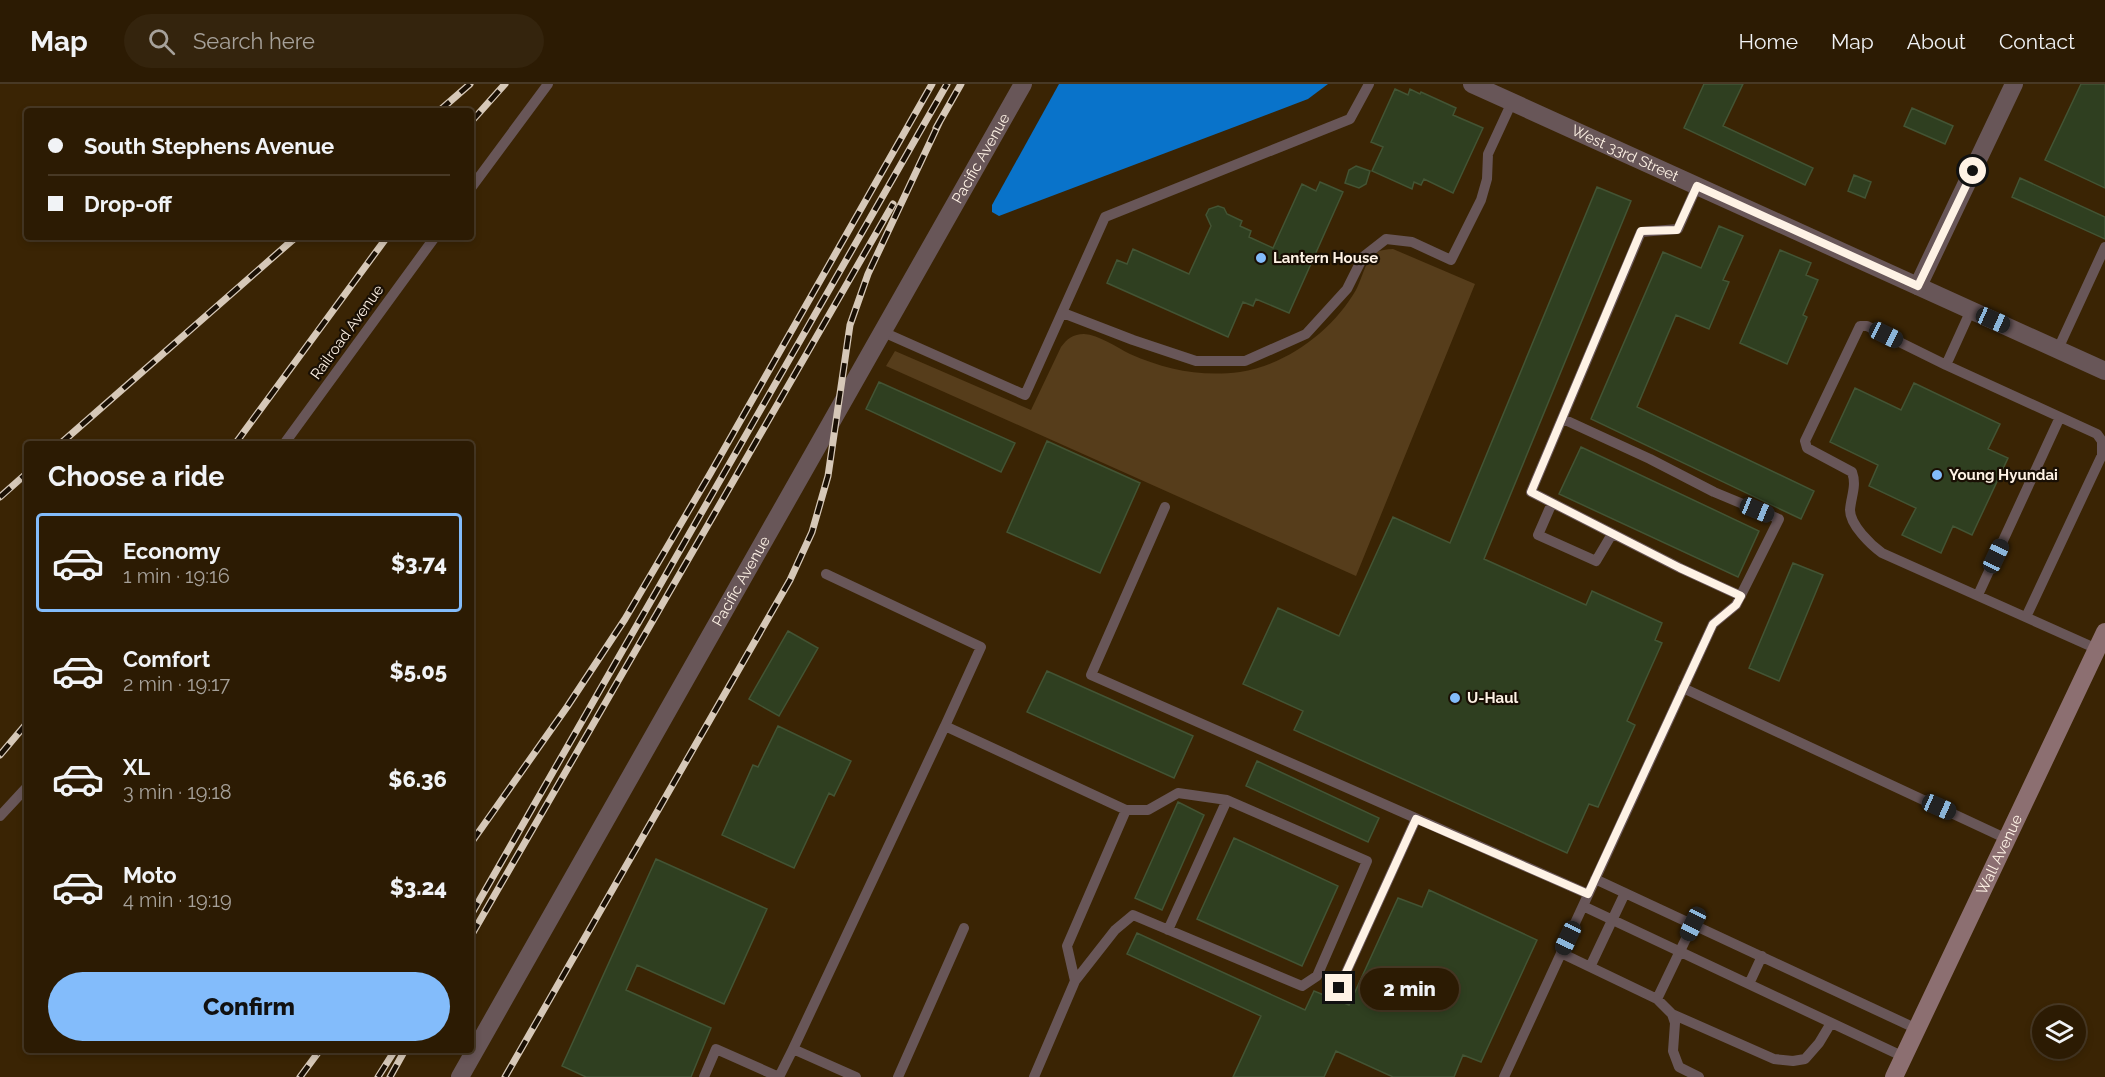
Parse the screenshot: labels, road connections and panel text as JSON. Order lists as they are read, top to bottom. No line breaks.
{"streets":{"main road":["Wall Avenue"],"street":["West 33rd Street","Pacific Avenue"],"lane":["Railroad Avenue"]},"places":["Lantern House","Young Hyundai","U-Haul"],"page":{"header":"Map","search":"Search here","nav":["Home","Map","About","Contact"],"banner":["South Stephens Avenue","Drop-off"],"heading":"Choose a ride","list":[{"name":"Economy","note":"1 min · 19:16","value":"$3.74"},{"name":"Comfort","note":"2 min · 19:17","value":"$5.05"},{"name":"XL","note":"3 min · 19:18","value":"$6.36"},{"name":"Moto","note":"4 min · 19:19","value":"$3.24"}],"buttons":"Confirm","bubble":"2 min"}}
